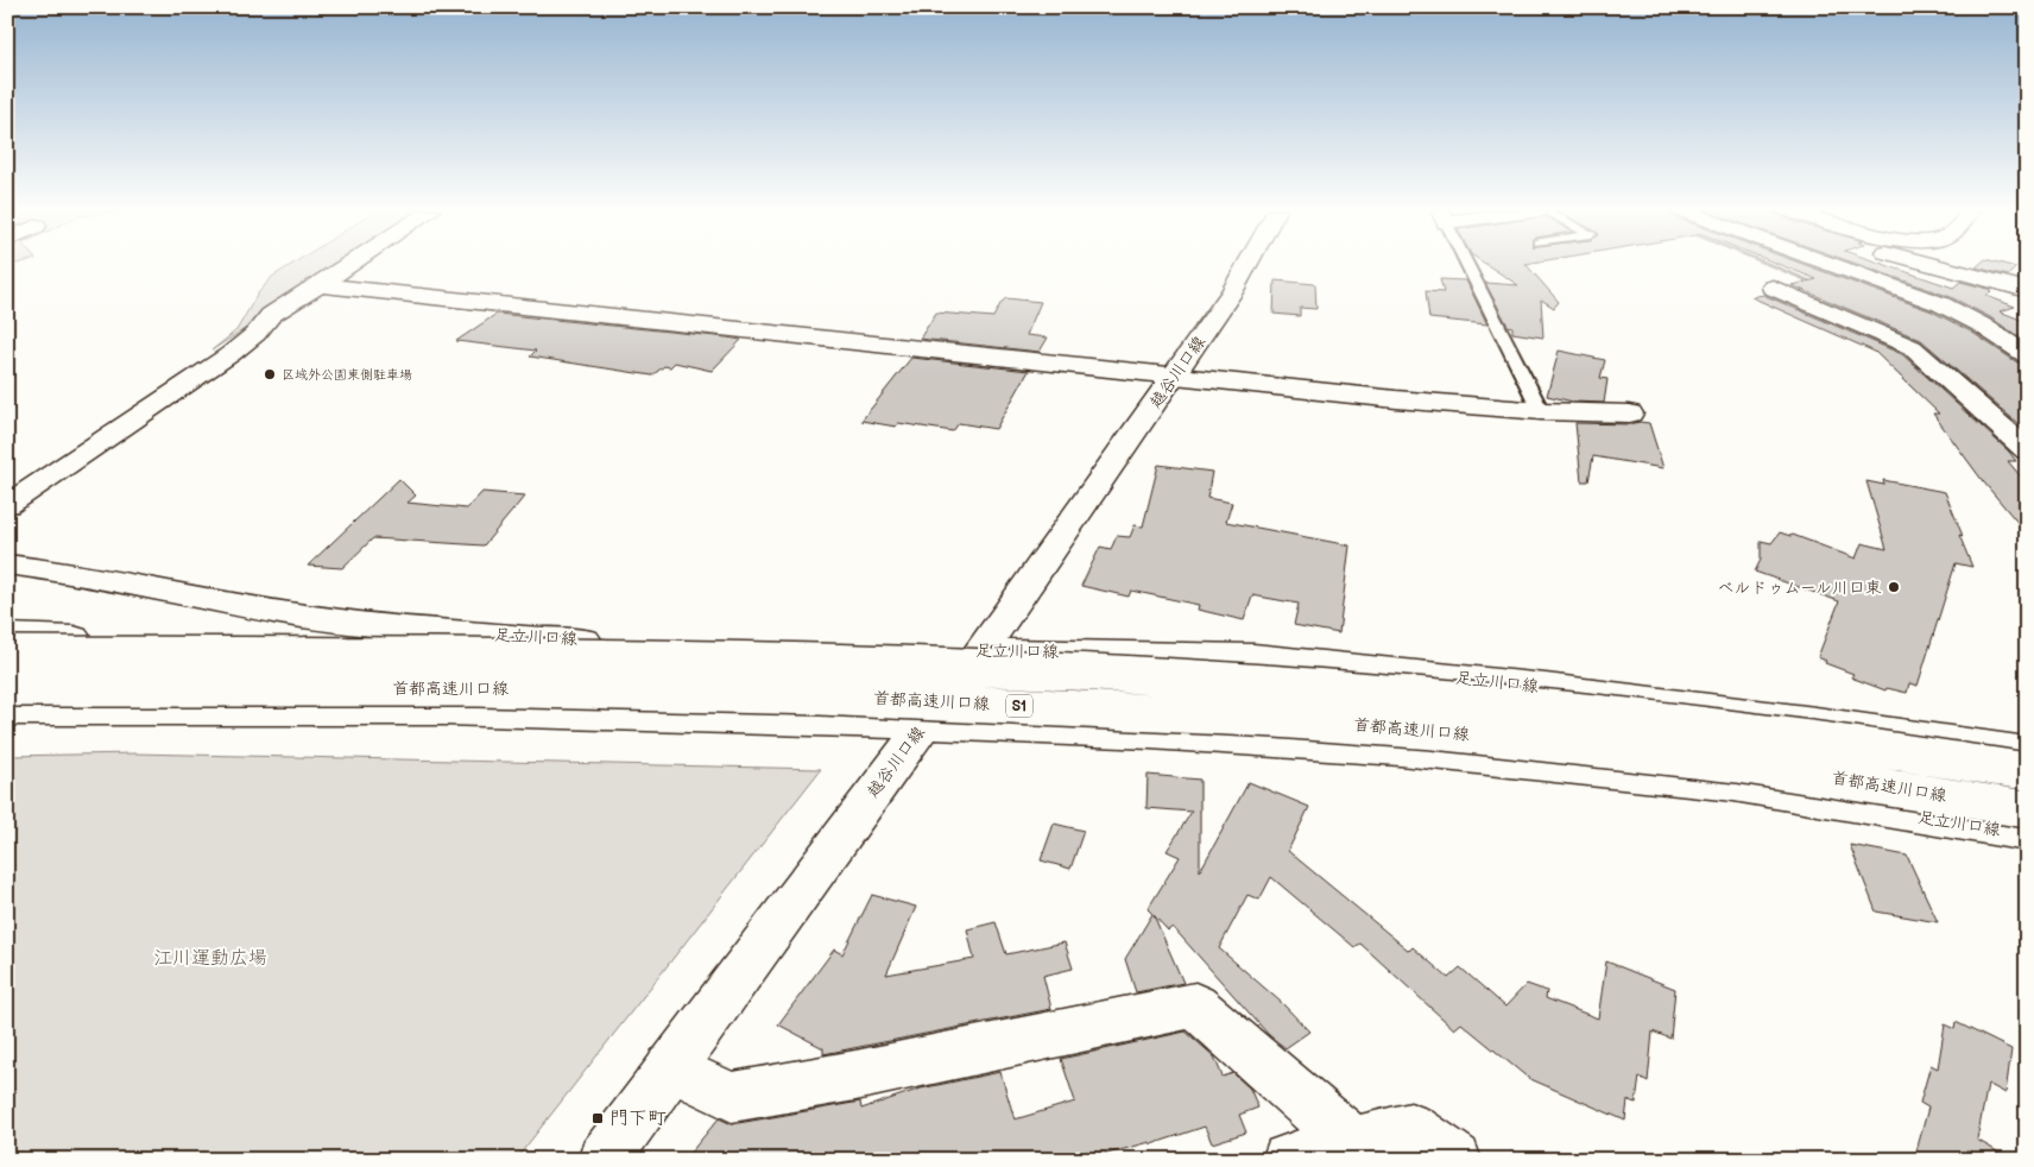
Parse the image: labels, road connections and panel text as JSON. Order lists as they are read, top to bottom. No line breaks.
{"streets":{"main road":["越谷川口線","足立川口線","首都高速川口線","S1"]},"crossings":[["越谷川口線","足立川口線"]],"parks":["江川運動広場"],"places":{"other":["区域外公園東側駐車場","ベルドゥムール川口東"],"transit":["門下町"]}}
